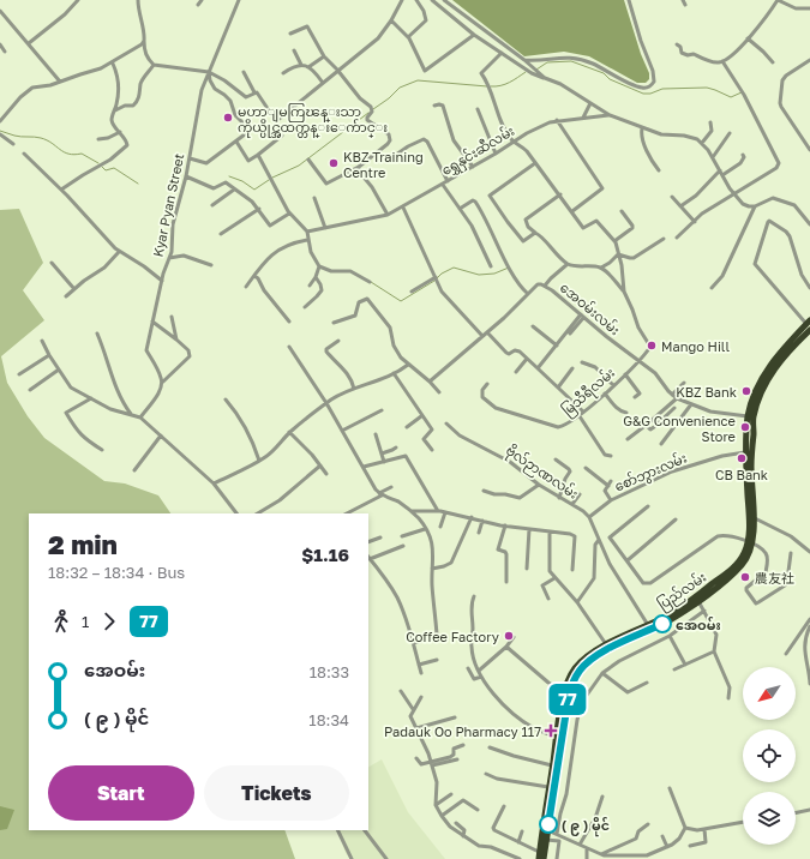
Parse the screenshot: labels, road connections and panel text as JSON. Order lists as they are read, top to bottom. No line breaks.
{"streets":{"highway":["ပြည်လမ်း"],"street":["ရွှေနှင်းဆီလမ်း","Kyar Pyan Street","အေဝမ်းလမ်း","မြသီရီလမ်း","ဗိုလ်ဉာဏလမ်း","စော်ဘွားလမ်း"]},"crossings":[["အေဝမ်းလမ်း","မြသီရီလမ်း"],["အေဝမ်းလမ်း","ပြည်လမ်း"],["ဗိုလ်ဉာဏလမ်း","စော်ဘွားလမ်း"],["ဗိုလ်ဉာဏလမ်း","ပြည်လမ်း"],["စော်ဘွားလမ်း","ပြည်လမ်း"]],"places":{"other":["မဟာျမကြၽန္းသာ ကိုယ္ပိုင္အထက္တန္းေက်ာင္း","KBZ Training Centre","Mango Hill","KBZ Bank","G&G Convenience Store","CB Bank","農友社","အေဝမ်း","Coffee Factory","( ၉ ) မိုင်"],"health":["Padauk Oo Pharmacy 117"]},"lines":["bus line 77"],"north":"bottom left","page":{"on_map":"77","heading":["2 min","18:32 – 18:34 · Bus","$1.16"],"legs":["1","77"],"list":[{"name":"အေဝမ်း","value":"18:33"},{"name":"( ၉ ) မိုင်","value":"18:34"}],"buttons":["Start","Tickets"]}}
